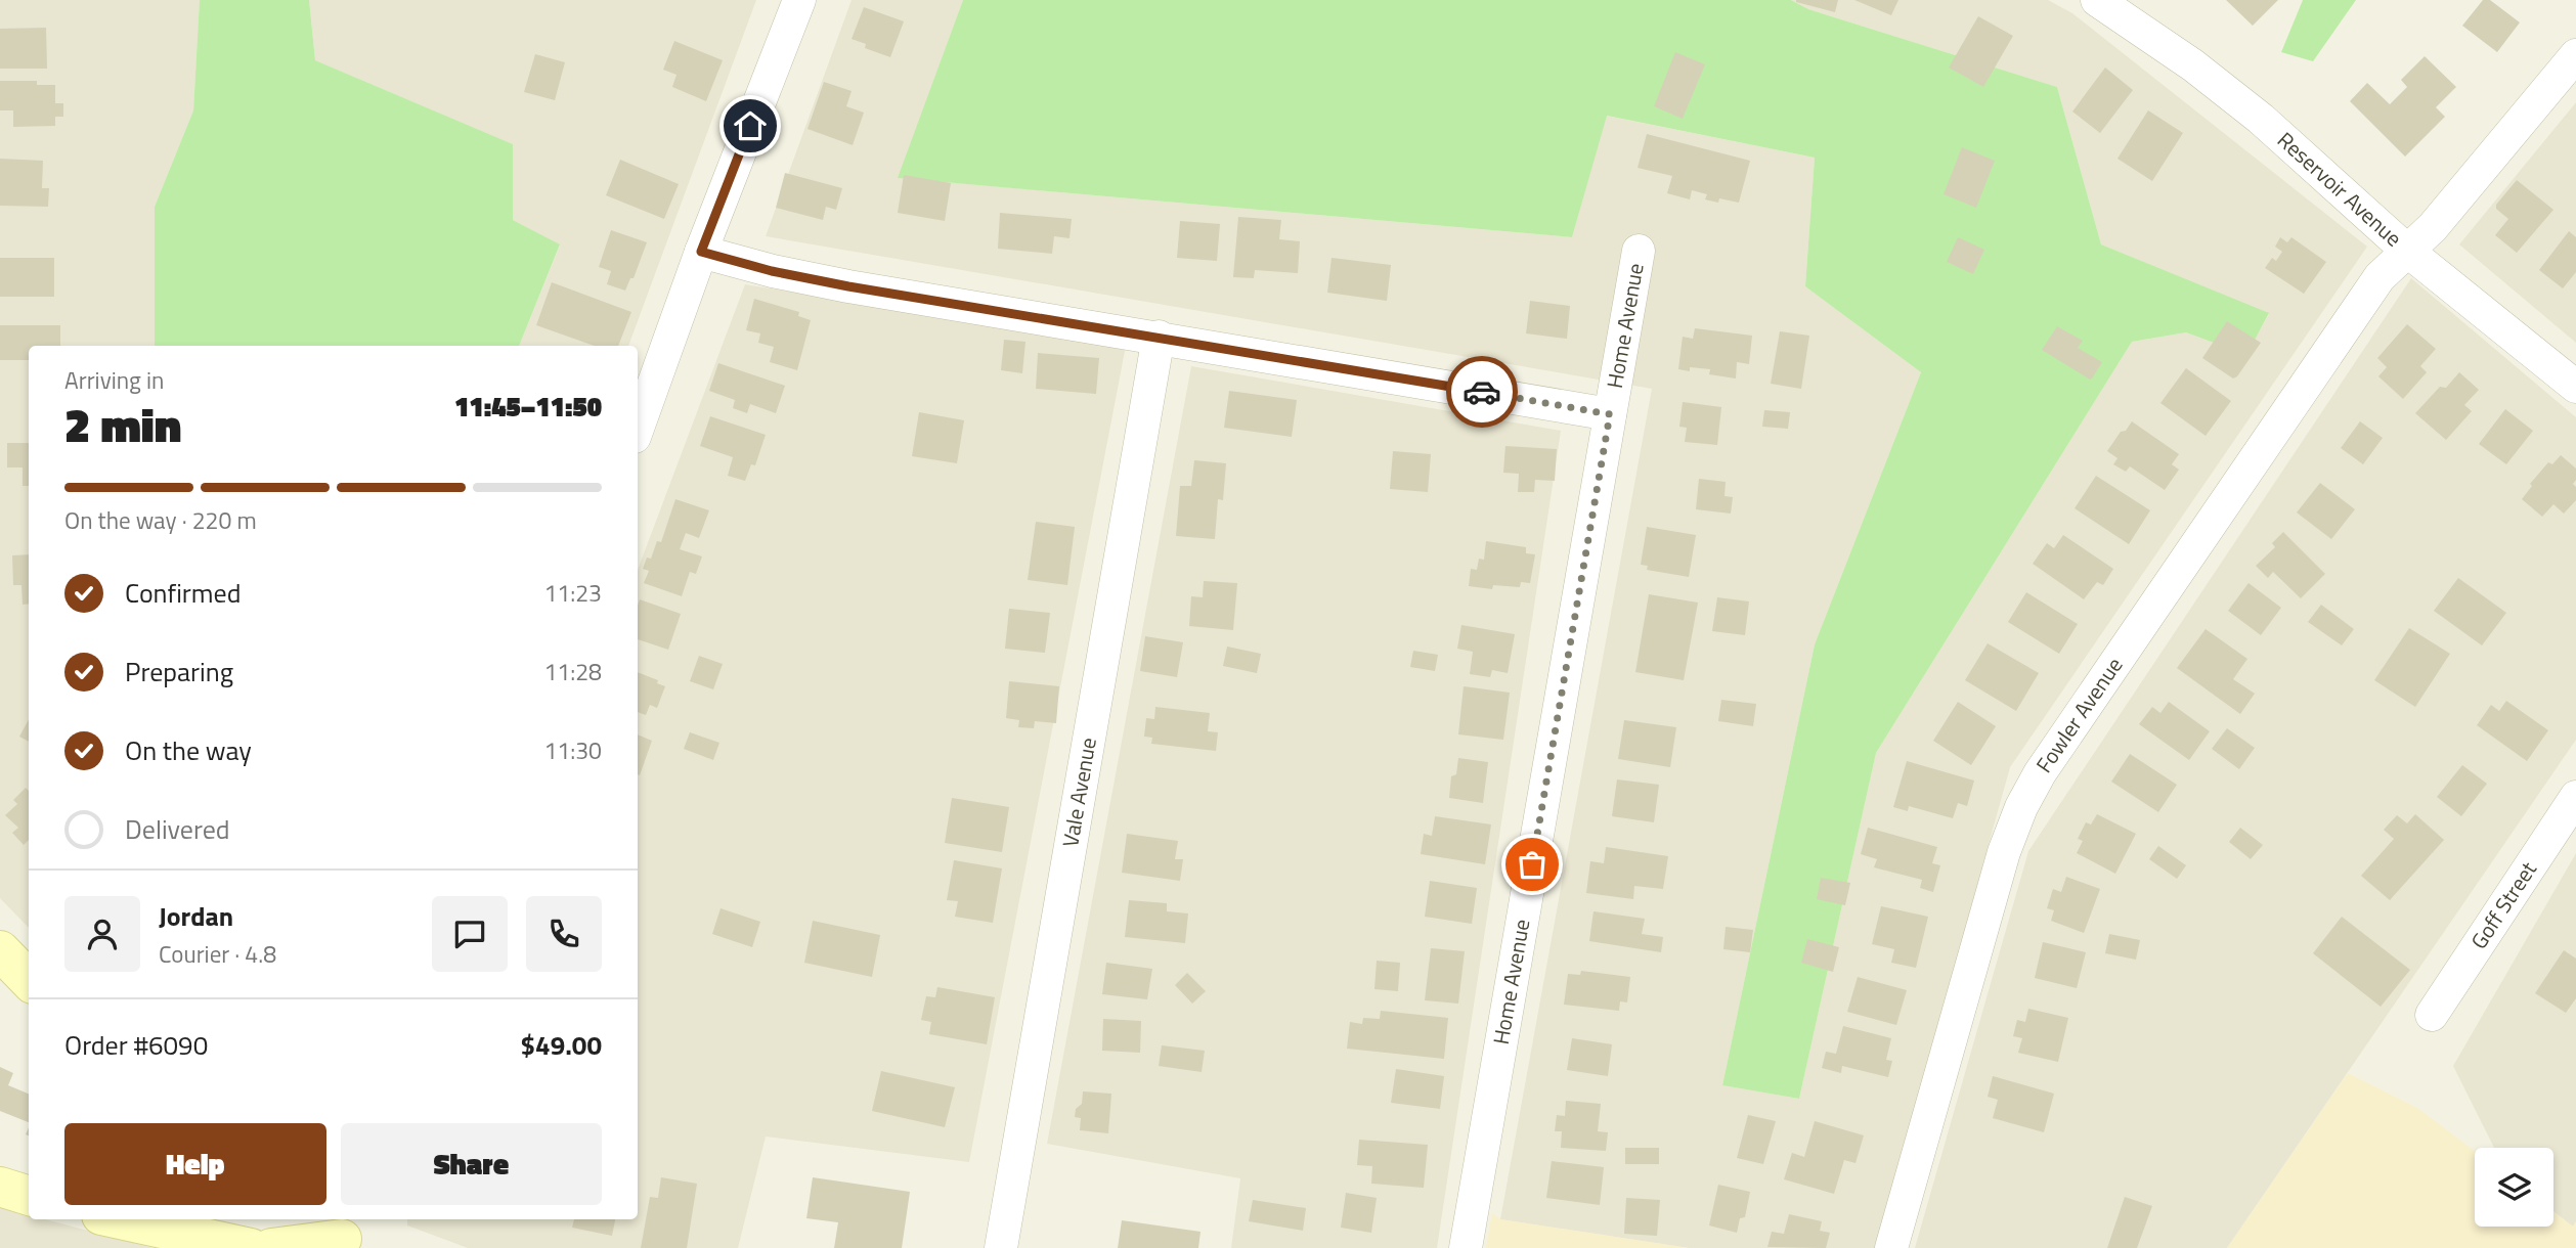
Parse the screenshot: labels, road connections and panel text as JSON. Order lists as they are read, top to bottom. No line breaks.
{"streets":{"street":["Reservoir Avenue","Home Avenue","Fowler Avenue","Vale Avenue","Goff Street"]},"crossings":[["Reservoir Avenue","Fowler Avenue"]],"page":{"heading":["2 min","Arriving in","11:45–11:50"],"panel":["Jordan","Courier · 4.8","Order #6090","$49.00"],"bar":"On the way · 220 m","list":[["Confirmed","11:23"],["Preparing","11:28"],["On the way","11:30"],"Delivered"],"buttons":["Help","Share"]}}
